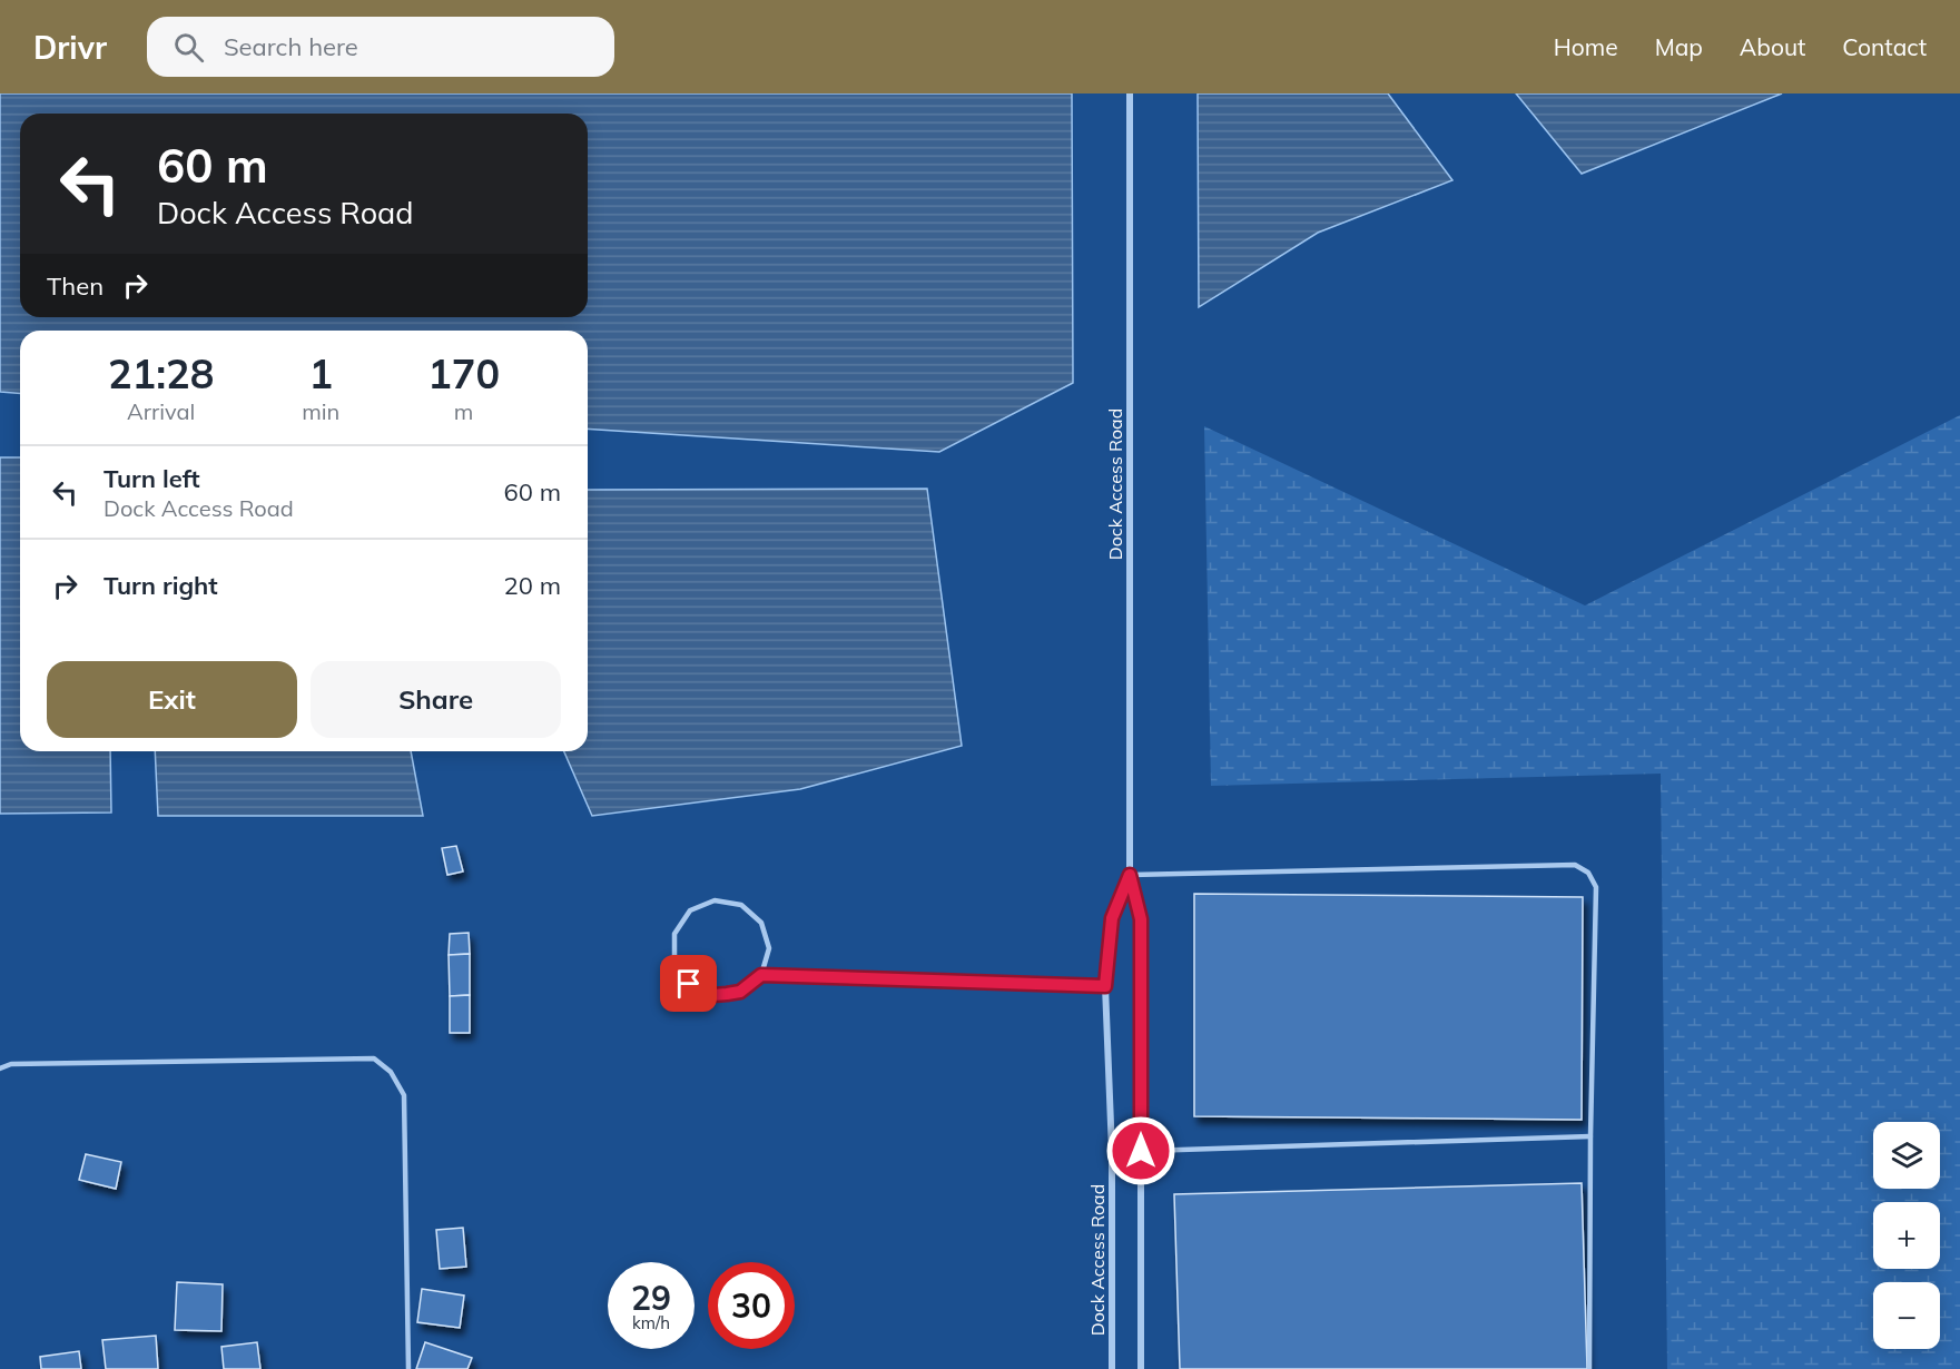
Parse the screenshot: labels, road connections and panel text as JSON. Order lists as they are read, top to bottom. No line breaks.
{"streets":{"street":["Dock Access Road"]},"page":{"header":"Drivr","search":"Search here","nav":["Home","Map","About","Contact"],"turn":["60 m","Dock Access Road"],"then":"Then","eta":["21:28","Arrival","1","min","170","m"],"list":[{"name":"Turn left","note":"Dock Access Road","value":"60 m"},{"name":"Turn right","value":"20 m"}],"buttons":["Exit","Share"],"map_buttons":["+","−"],"speed":"29 km/h","limit":"30"}}
